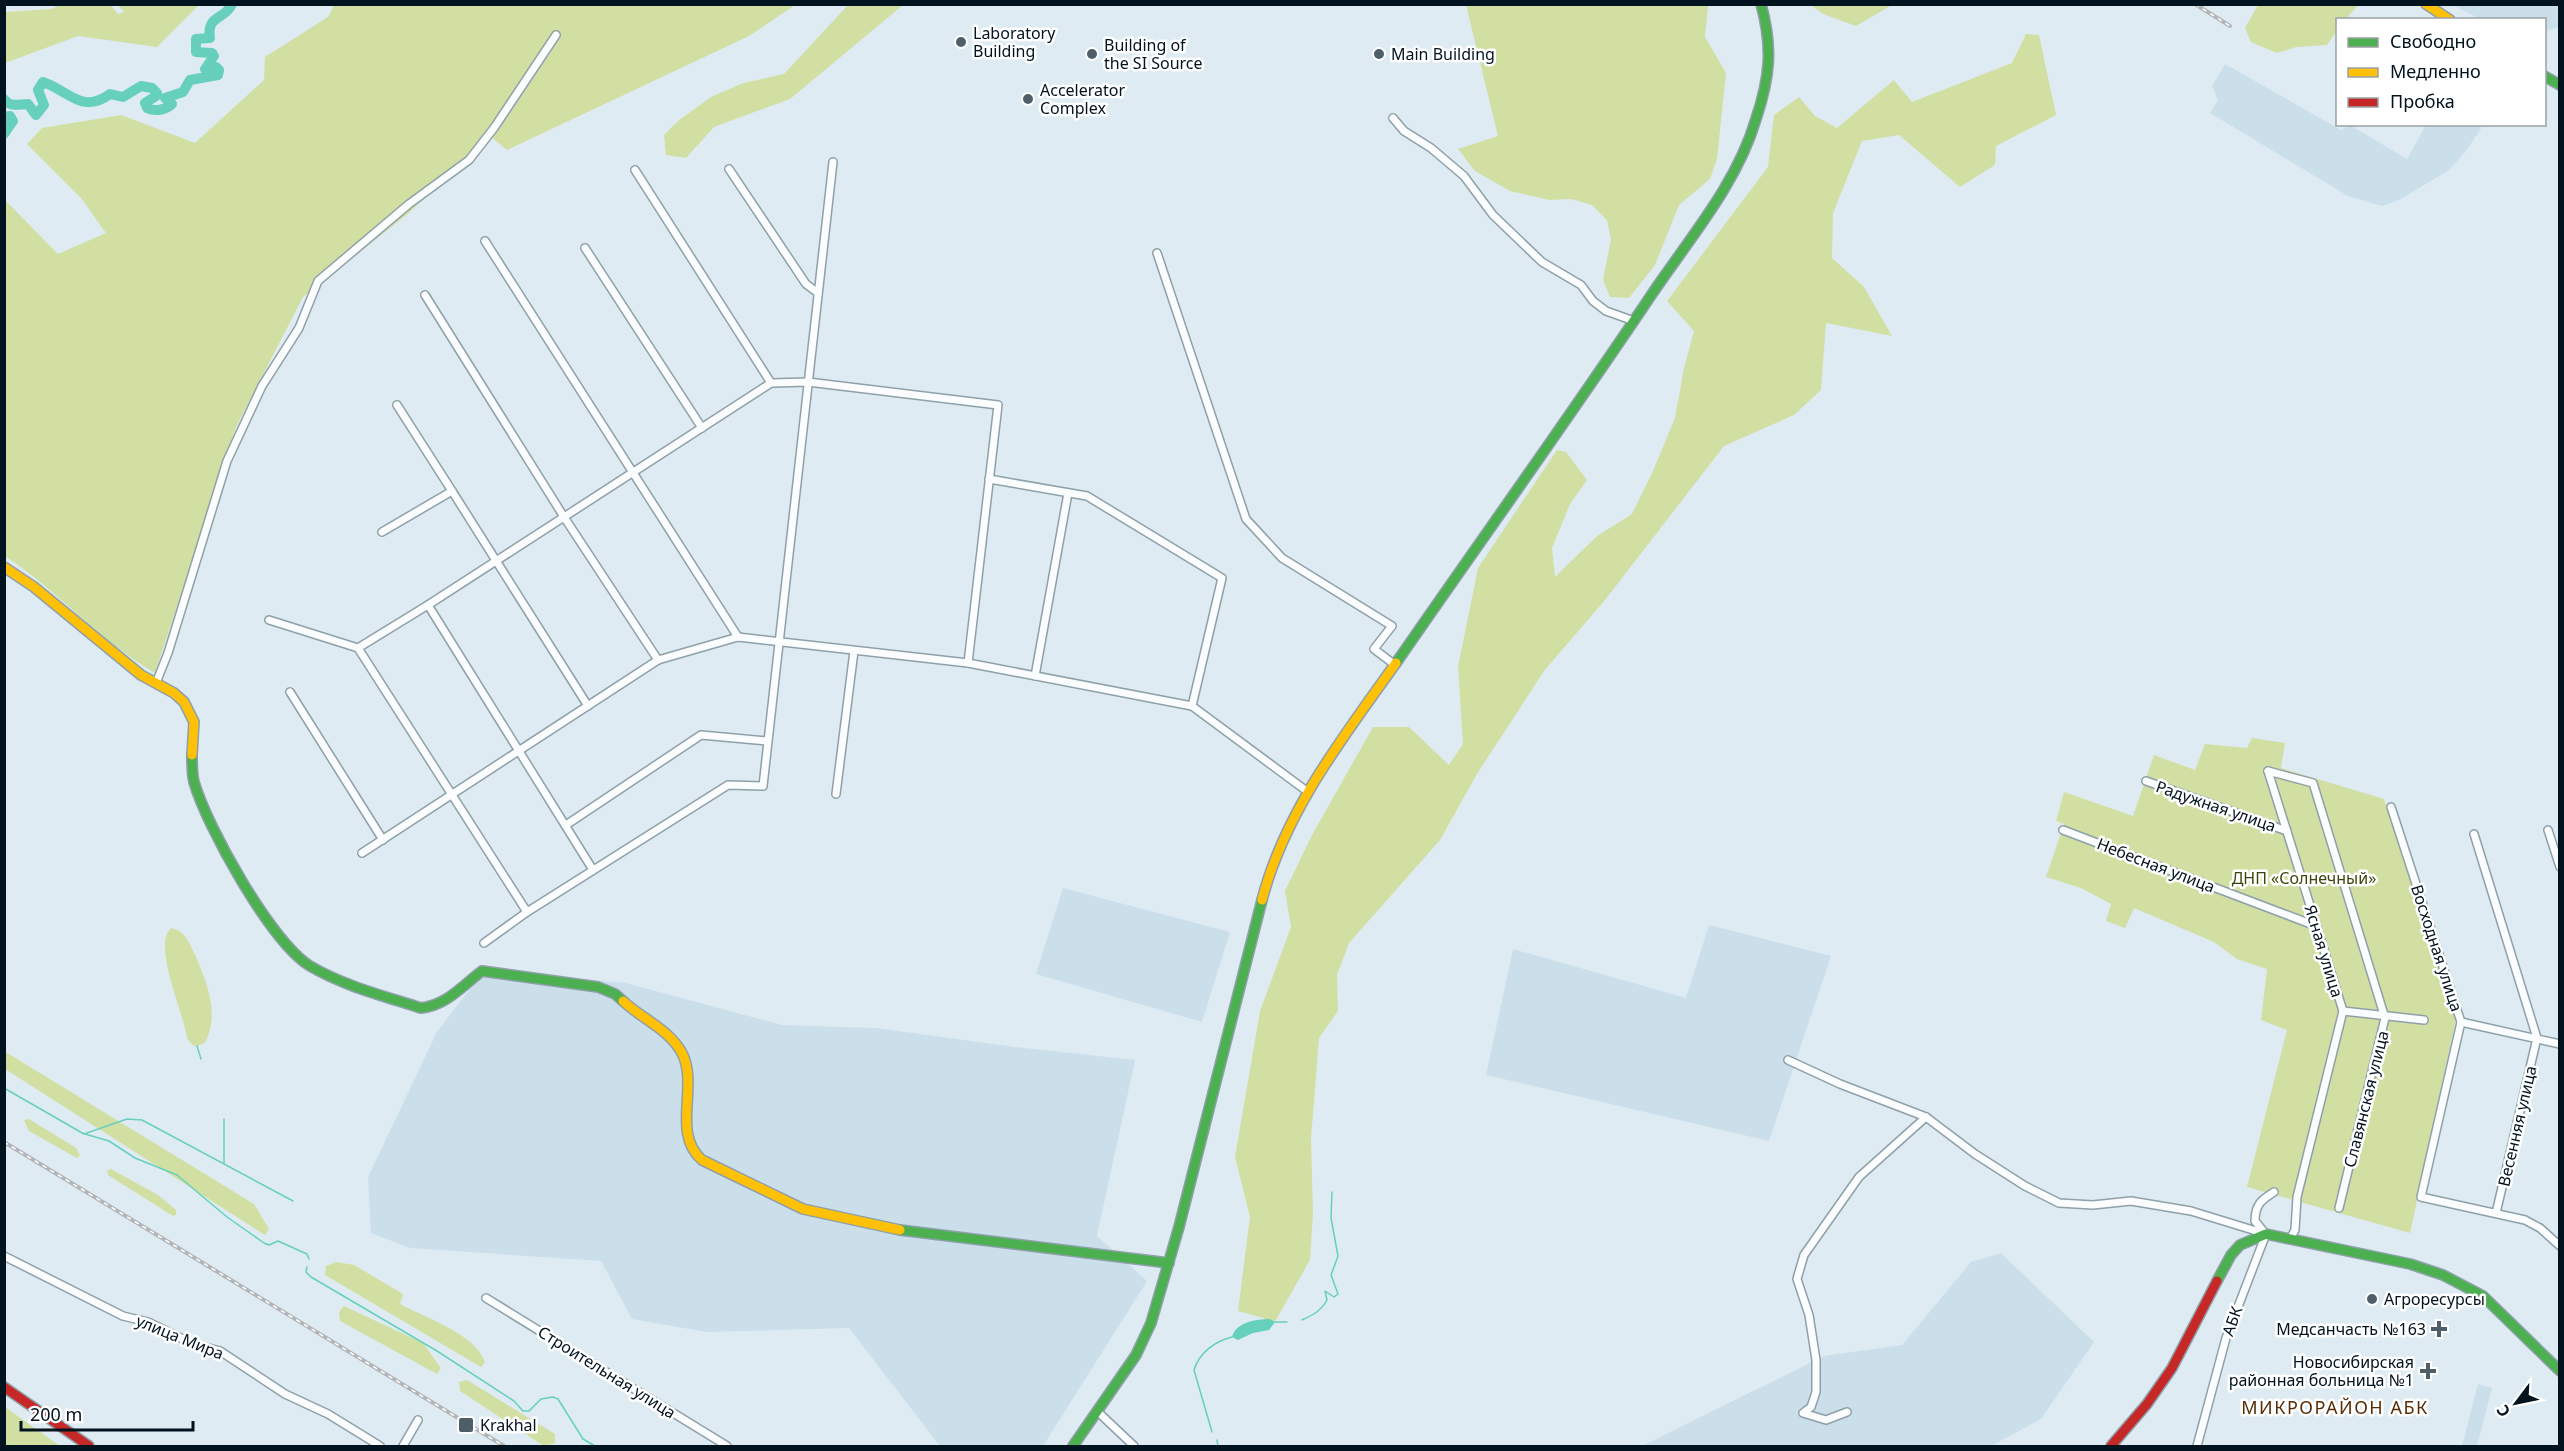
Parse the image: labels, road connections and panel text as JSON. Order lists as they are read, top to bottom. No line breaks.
{"streets":{"street":["Радужная улица","Небесная улица","Восходная улица","Ясная улица","Славянская улица","Весенняя улица","АБК","улица Мира","Строительная улица"]},"crossings":[["Радужная улица","Ясная улица"],["Небесная улица","Ясная улица"],["Восходная улица","Весенняя улица"],["Ясная улица","Славянская улица"]],"districts":["МИКРОРАЙОН АБК"],"parks":["ДНП «Солнечный»"],"places":{"other":["Laboratory Building","Building of the SI Source","Main Building","Accelerator Complex","Агроресурсы"],"health":["Медсанчасть №163","Новосибирская районная больница №1"],"transit":["Krakhal"]},"legend":["Свободно","Медленно","Пробка"],"scale_bar":"200 m","north":"bottom left"}
